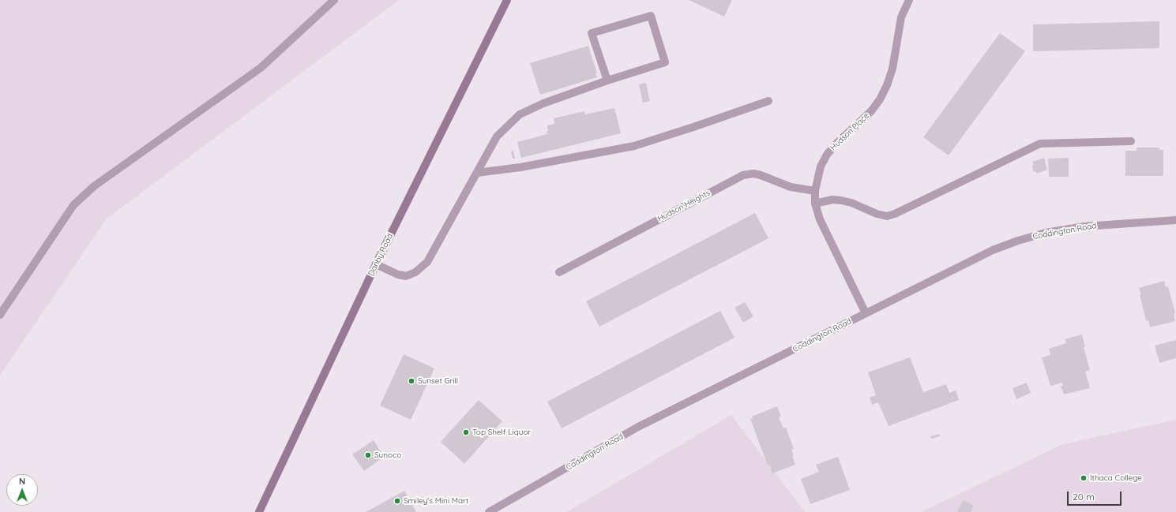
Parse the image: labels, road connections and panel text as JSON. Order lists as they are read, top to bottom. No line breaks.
{"streets":{"main road":["Danby Road"],"street":["Hudson Place","Hudson Heights","Coddington Road"]},"crossings":[["Hudson Place","Hudson Heights"],["Hudson Place","Coddington Road"]],"places":["Sunset Grill","Top Shelf Liquor","Sunoco","Ithaca College","Smiley's Mini Mart"],"scale_bar":"20 m","north":"top"}
